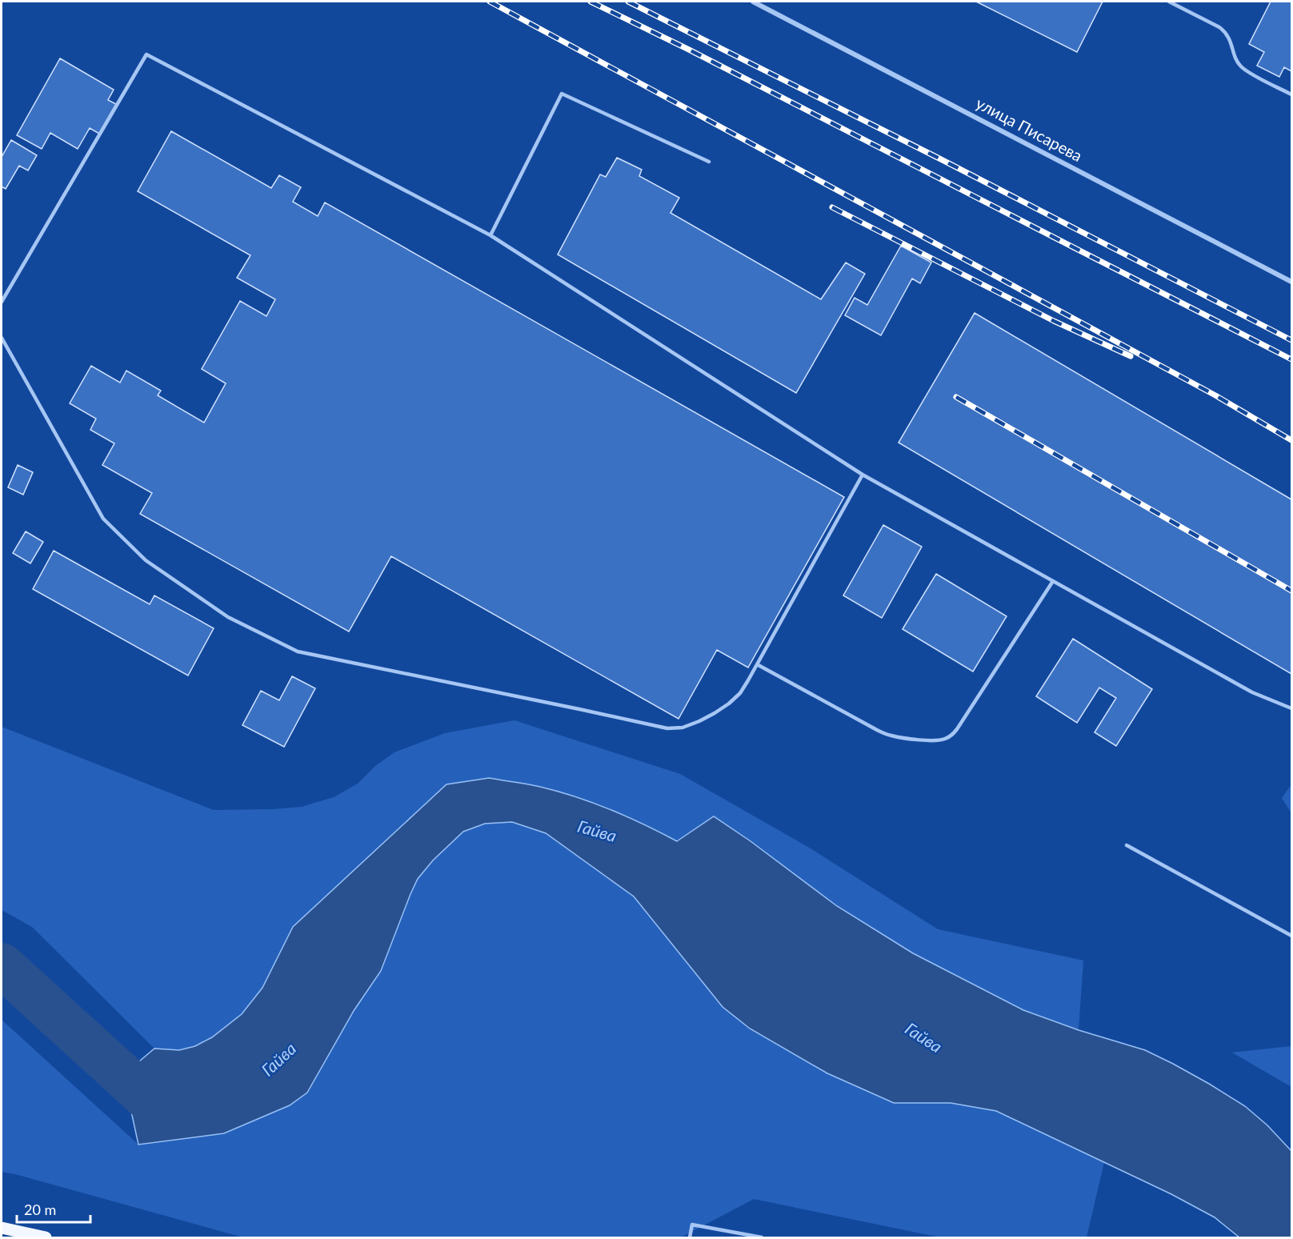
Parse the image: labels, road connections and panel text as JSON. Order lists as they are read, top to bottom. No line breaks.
{"streets":{"street":["улица Писарева"]},"water":["Гайва"],"scale_bar":"20 m"}
